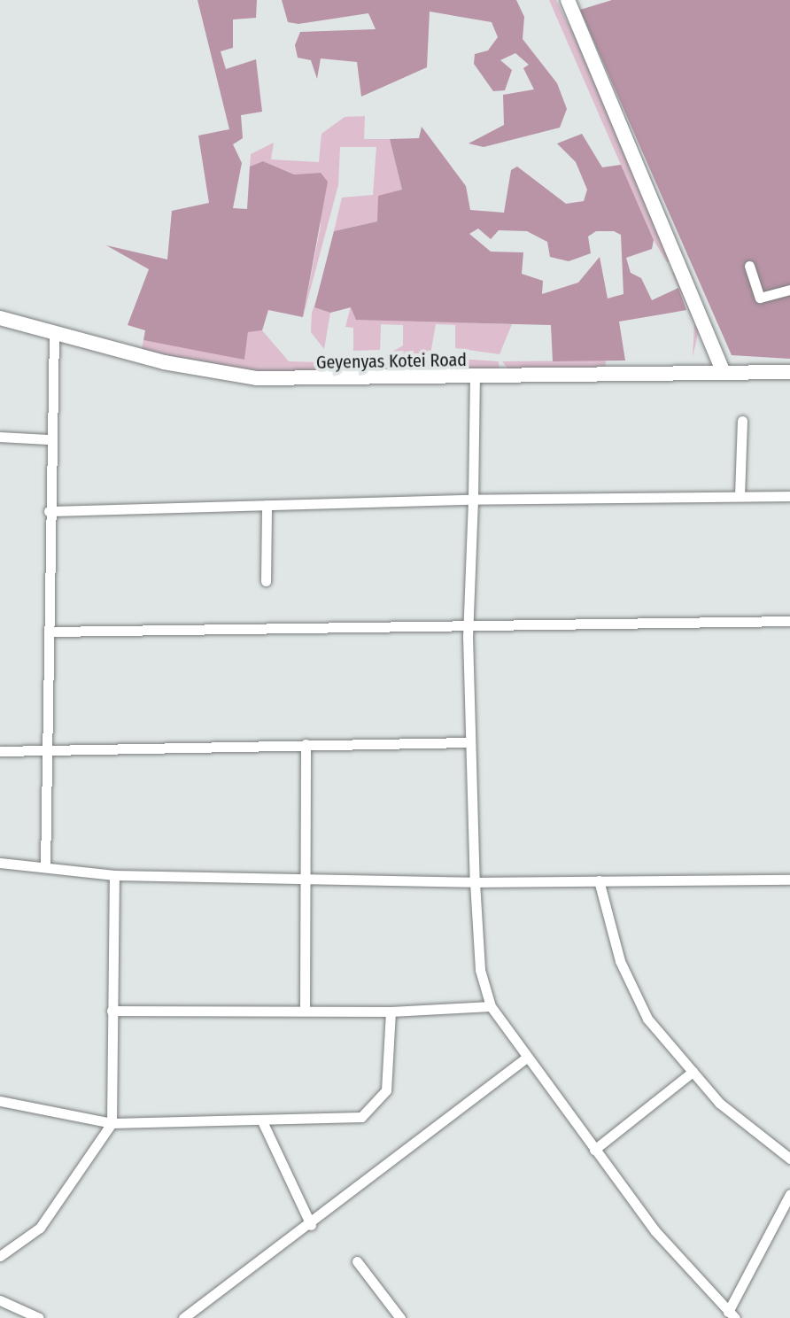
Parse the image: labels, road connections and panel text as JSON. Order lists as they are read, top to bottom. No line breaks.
{"streets":{"street":["Geyenyas Kotei Road"]}}
